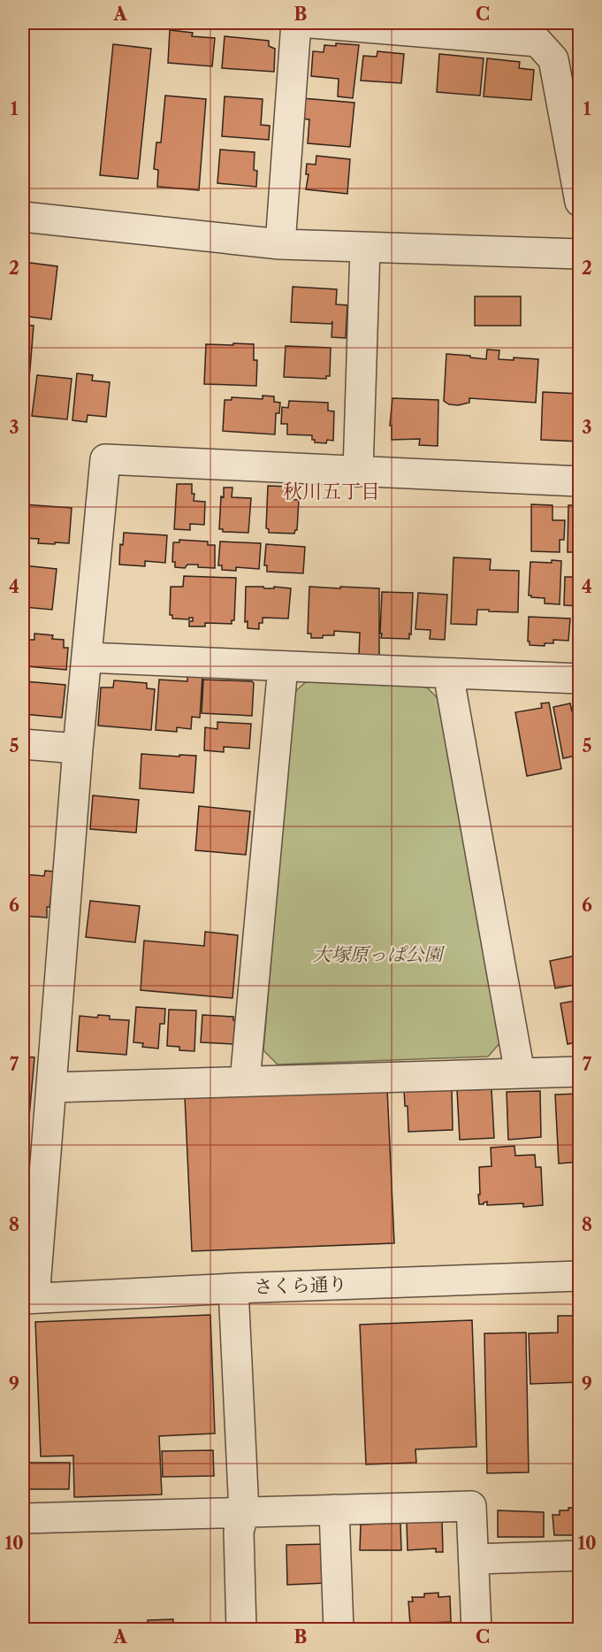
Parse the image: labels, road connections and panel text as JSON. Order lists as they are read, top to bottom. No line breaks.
{"streets":{"street":["さくら通り"]},"districts":["秋川五丁目"],"parks":["大塚原っぱ公園"],"grid":{"columns":["A","B","C"],"rows":["1","2","3","4","5","6","7","8","9","10"]}}
